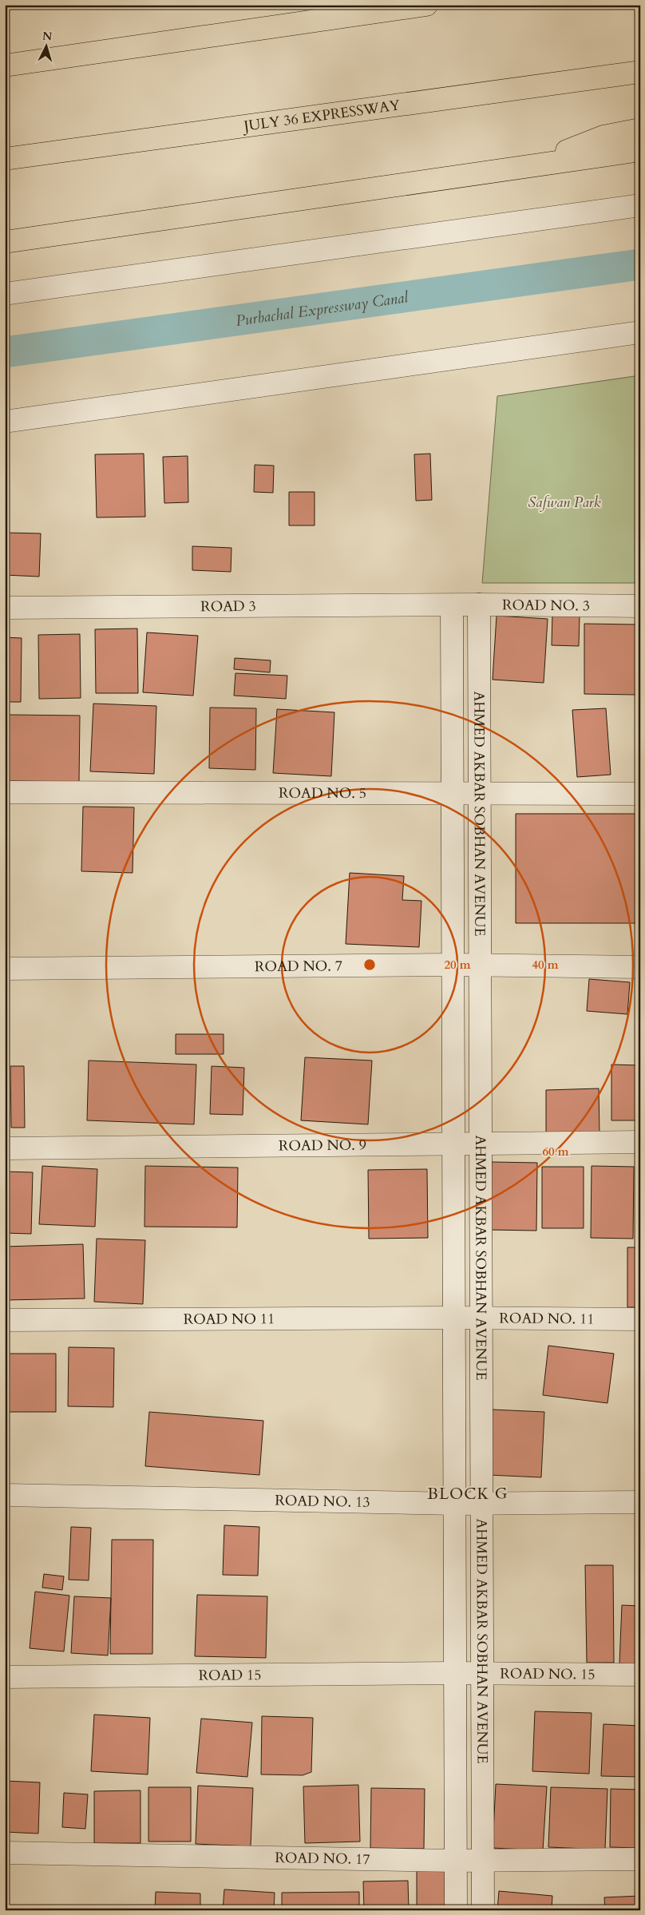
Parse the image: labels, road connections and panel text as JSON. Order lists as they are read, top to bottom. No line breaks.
{"streets":{"main road":["JULY 36 EXPRESSWAY"],"street":["ROAD NO. 3","ROAD 3","ROAD NO. 5","AHMED AKBAR SOBHAN AVENUE","ROAD NO. 7","ROAD NO. 9","ROAD NO 11","ROAD NO. 11","ROAD NO. 13","ROAD NO. 15","ROAD 15","ROAD NO. 17"]},"crossings":[["ROAD NO. 3","ROAD 3"],["ROAD NO. 3","AHMED AKBAR SOBHAN AVENUE"],["ROAD 3","AHMED AKBAR SOBHAN AVENUE"],["ROAD NO. 5","AHMED AKBAR SOBHAN AVENUE"],["AHMED AKBAR SOBHAN AVENUE","ROAD NO. 7"],["AHMED AKBAR SOBHAN AVENUE","ROAD NO. 9"],["AHMED AKBAR SOBHAN AVENUE","ROAD NO 11"],["AHMED AKBAR SOBHAN AVENUE","ROAD NO. 11"],["AHMED AKBAR SOBHAN AVENUE","ROAD NO. 13"],["AHMED AKBAR SOBHAN AVENUE","ROAD NO. 15"],["AHMED AKBAR SOBHAN AVENUE","ROAD 15"],["AHMED AKBAR SOBHAN AVENUE","ROAD NO. 17"],["ROAD NO 11","ROAD NO. 11"],["ROAD NO. 15","ROAD 15"]],"districts":["BLOCK G"],"water":["Purbachal Expressway Canal"],"parks":["Safwan Park"],"north":"top","rings":["20 m","40 m","60 m"]}
